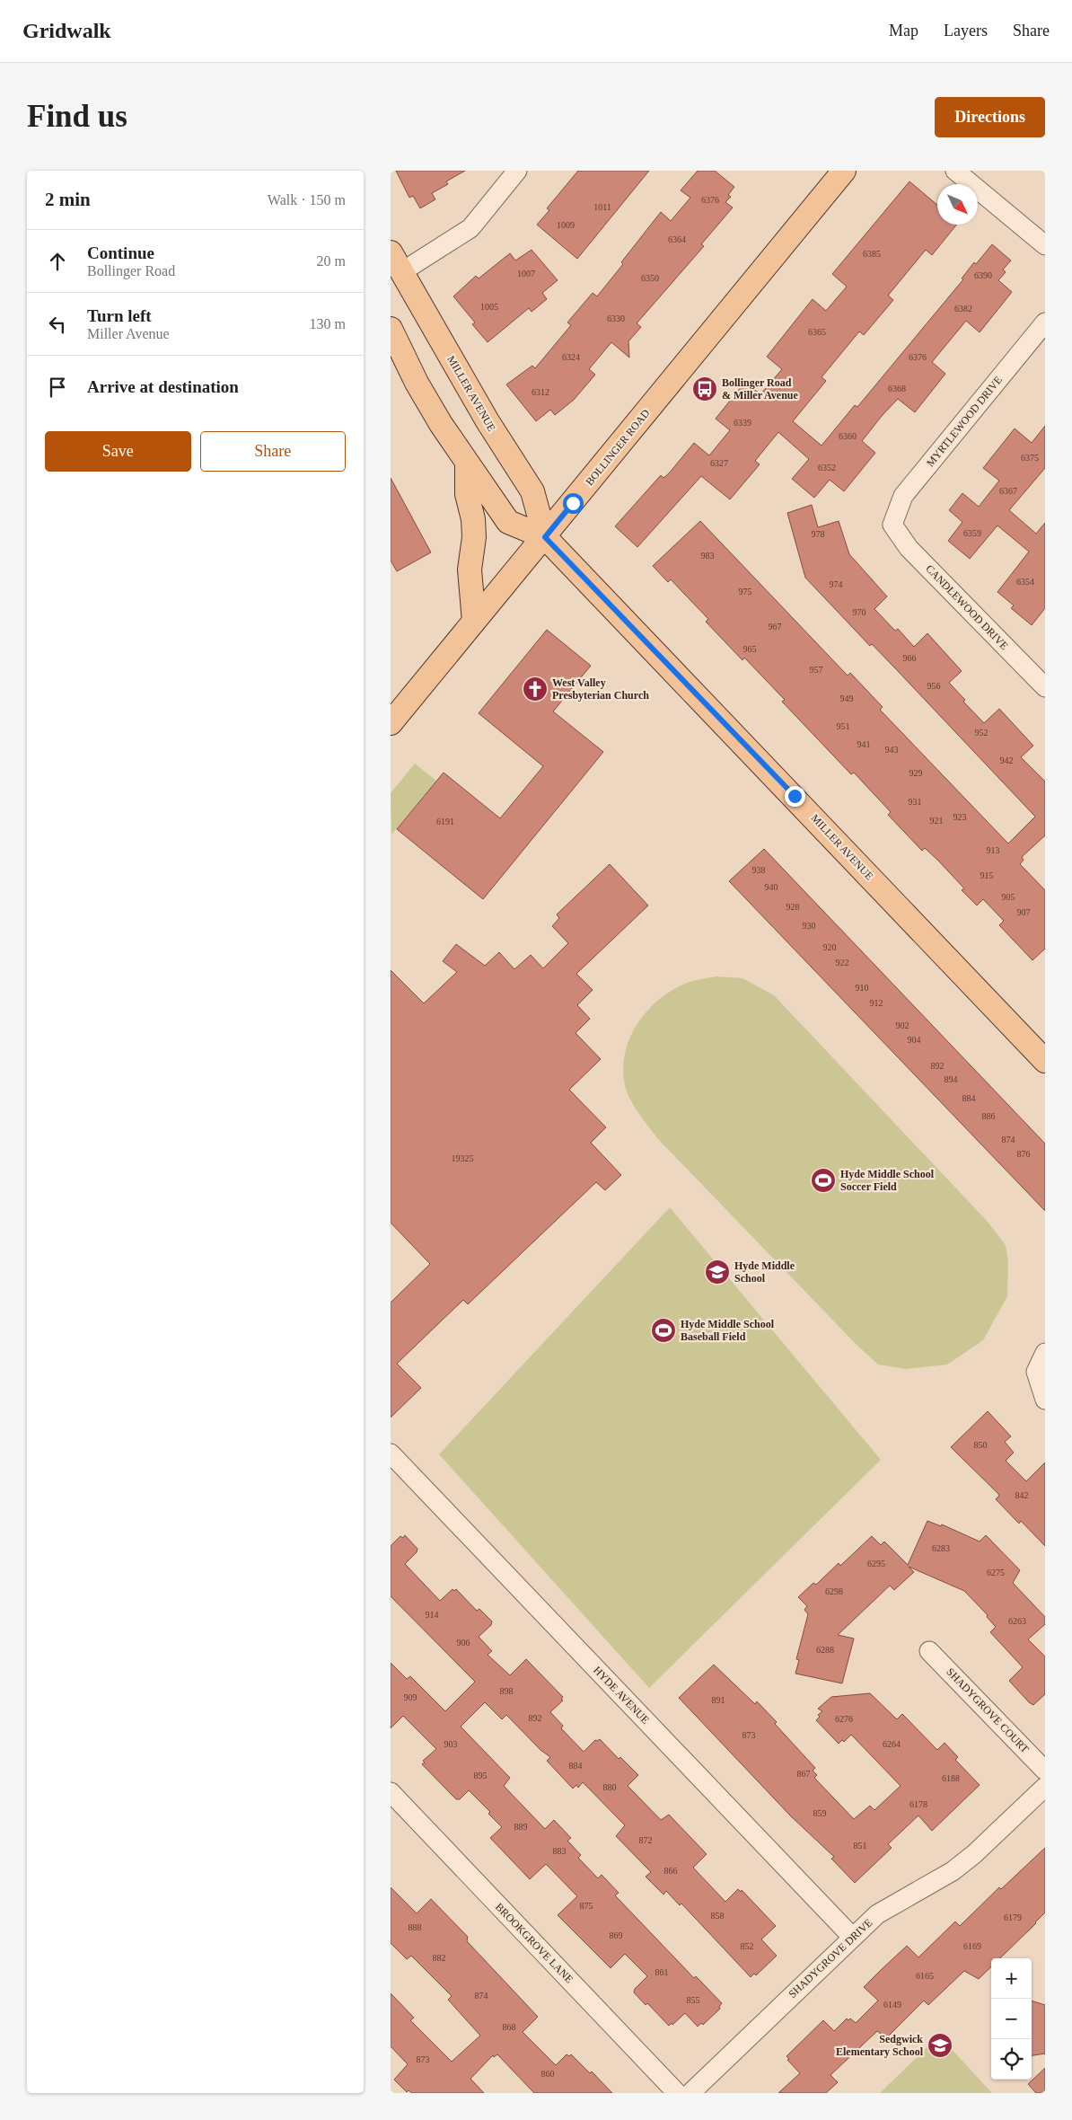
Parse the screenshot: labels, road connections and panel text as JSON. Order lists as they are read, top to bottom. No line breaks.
{"streets":{"main road":["MILLER AVENUE","BOLLINGER ROAD"],"street":["MYRTLEWOOD DRIVE","CANDLEWOOD DRIVE","HYDE AVENUE","SHADYGROVE COURT","BROOKGROVE LANE","SHADYGROVE DRIVE"]},"crossings":[["MILLER AVENUE","BOLLINGER ROAD"],["MYRTLEWOOD DRIVE","CANDLEWOOD DRIVE"],["HYDE AVENUE","SHADYGROVE DRIVE"]],"places":{"bus stop":["Bollinger Road & Miller Avenue"],"church":["West Valley Presbyterian Church"],"sports":["Hyde Middle School Soccer Field","Hyde Middle School Baseball Field"],"school or university":["Hyde Middle School","Sedgwick Elementary School"]},"house_numbers":["6376","1011","1009","6364","6385","1007","6390","6350","1005","6382","6330","6365","6324","6376","6368","6312","6339","6360","6375","6327","6352","6367","6359","978","983","6354","974","975","970","967","965","966","957","956","949","951","952","941","943","942","929","931","923","921","6191","913","938","915","940","905","928","907","930","920","922","910","912","902","904","892","894","884","886","874","876","19325","850","842","6283","6295","6275","6298","914","6263","906","6288","898","909","891","892","6276","873","903","6264","884","867","895","6188","880","6178","859","889","872","851","883","866","875","858","6179","888","869","852","6169","882","861","6165","874","855","6149","868","873","860"],"north":"bottom right","page":{"header":"Gridwalk","nav":["Map","Layers","Share"],"buttons":["Directions",["Save","Share"]],"title":"Find us","heading":["2 min","Walk · 150 m"],"list":[["Continue","Bollinger Road","20 m"],["Turn left","Miller Avenue","130 m"],"Arrive at destination"],"map_buttons":["+","−"]}}
